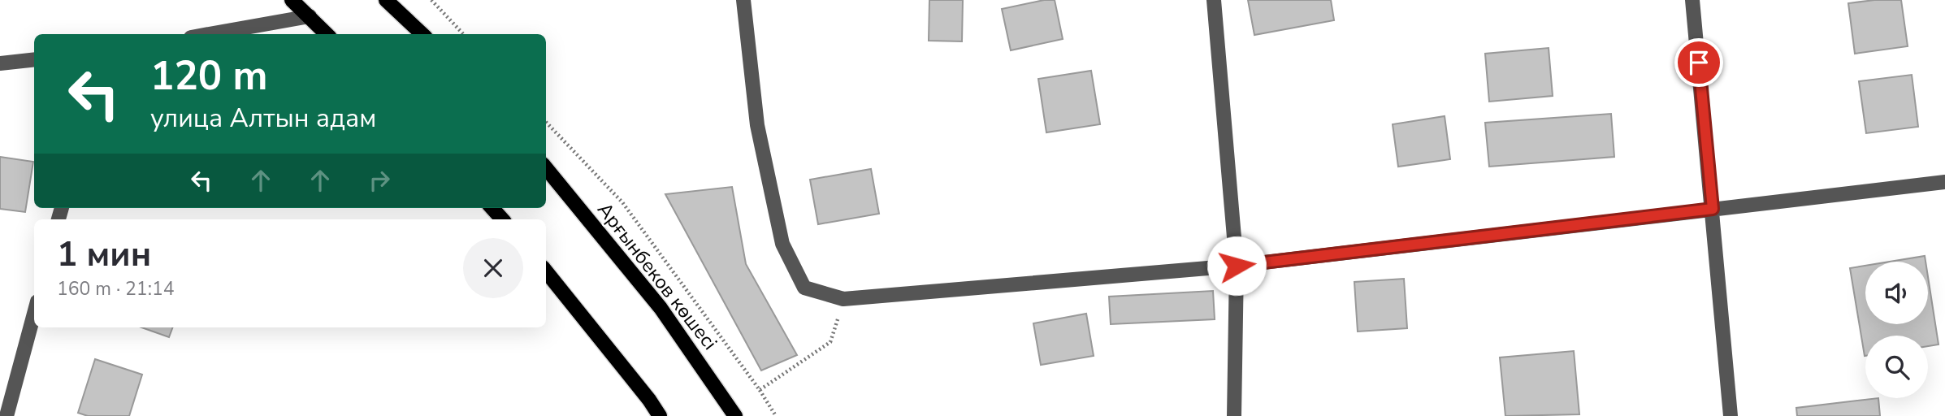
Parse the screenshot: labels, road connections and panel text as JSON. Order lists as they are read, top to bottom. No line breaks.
{"streets":{"main road":["Арғынбеков көшесі"]},"page":{"turn":["120 m","улица Алтын адам"],"heading":["1 мин","160 m · 21:14"]}}
